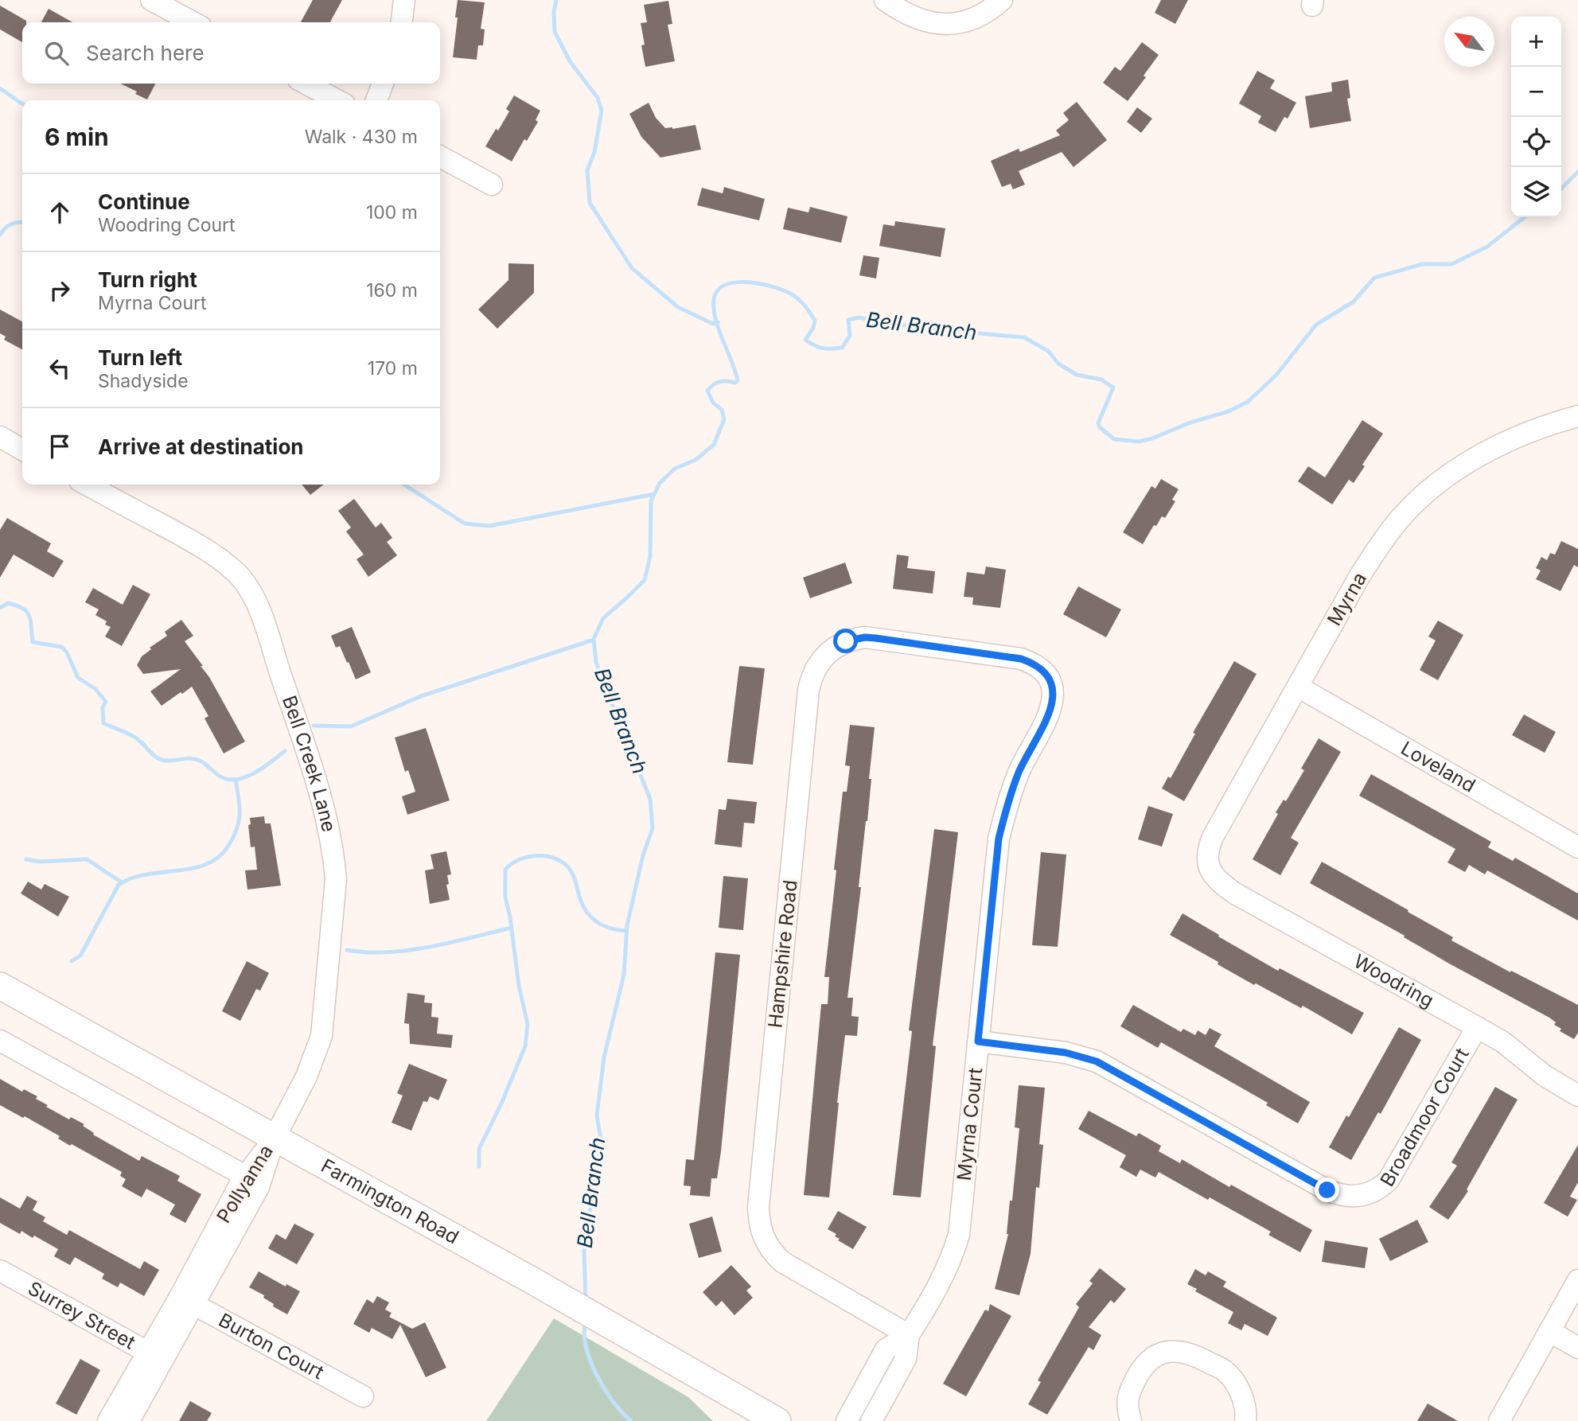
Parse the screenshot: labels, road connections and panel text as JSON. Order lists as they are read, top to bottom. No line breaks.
{"streets":{"main road":["Farmington Road"],"street":["Myrna","Bell Creek Lane","Loveland","Hampshire Road","Woodring","Broadmoor Court","Myrna Court","Pollyanna","Surrey Street","Burton Court"]},"crossings":[["Myrna","Loveland"],["Myrna","Woodring"],["Bell Creek Lane","Pollyanna"],["Bell Creek Lane","Farmington Road"],["Hampshire Road","Myrna Court"],["Woodring","Broadmoor Court"],["Broadmoor Court","Myrna Court"],["Pollyanna","Farmington Road"],["Pollyanna","Surrey Street"],["Pollyanna","Burton Court"]],"water":["Bell Branch"],"north":"top left","page":{"map_buttons":["+","−"],"search":"Search here","heading":["6 min","Walk · 430 m"],"list":[["Continue","Woodring Court","100 m"],["Turn right","Myrna Court","160 m"],["Turn left","Shadyside","170 m"],"Arrive at destination"]}}
